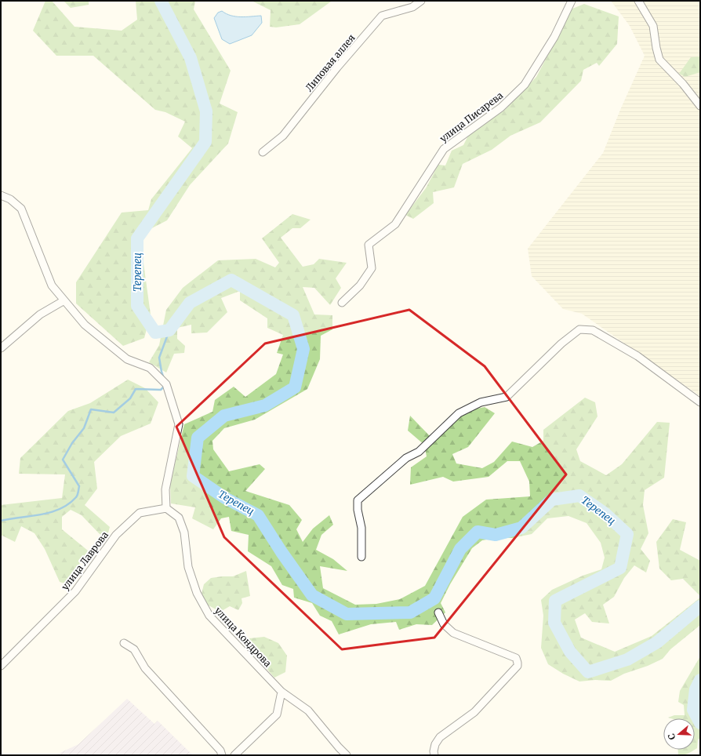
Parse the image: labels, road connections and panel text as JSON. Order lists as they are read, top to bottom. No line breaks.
{"streets":{"street":["Липовая аллея","улица Писарева","улица Лаврова","улица Кондрова"]},"crossings":[["улица Лаврова","улица Кондрова"]],"water":["Терепец"],"north":"left"}
